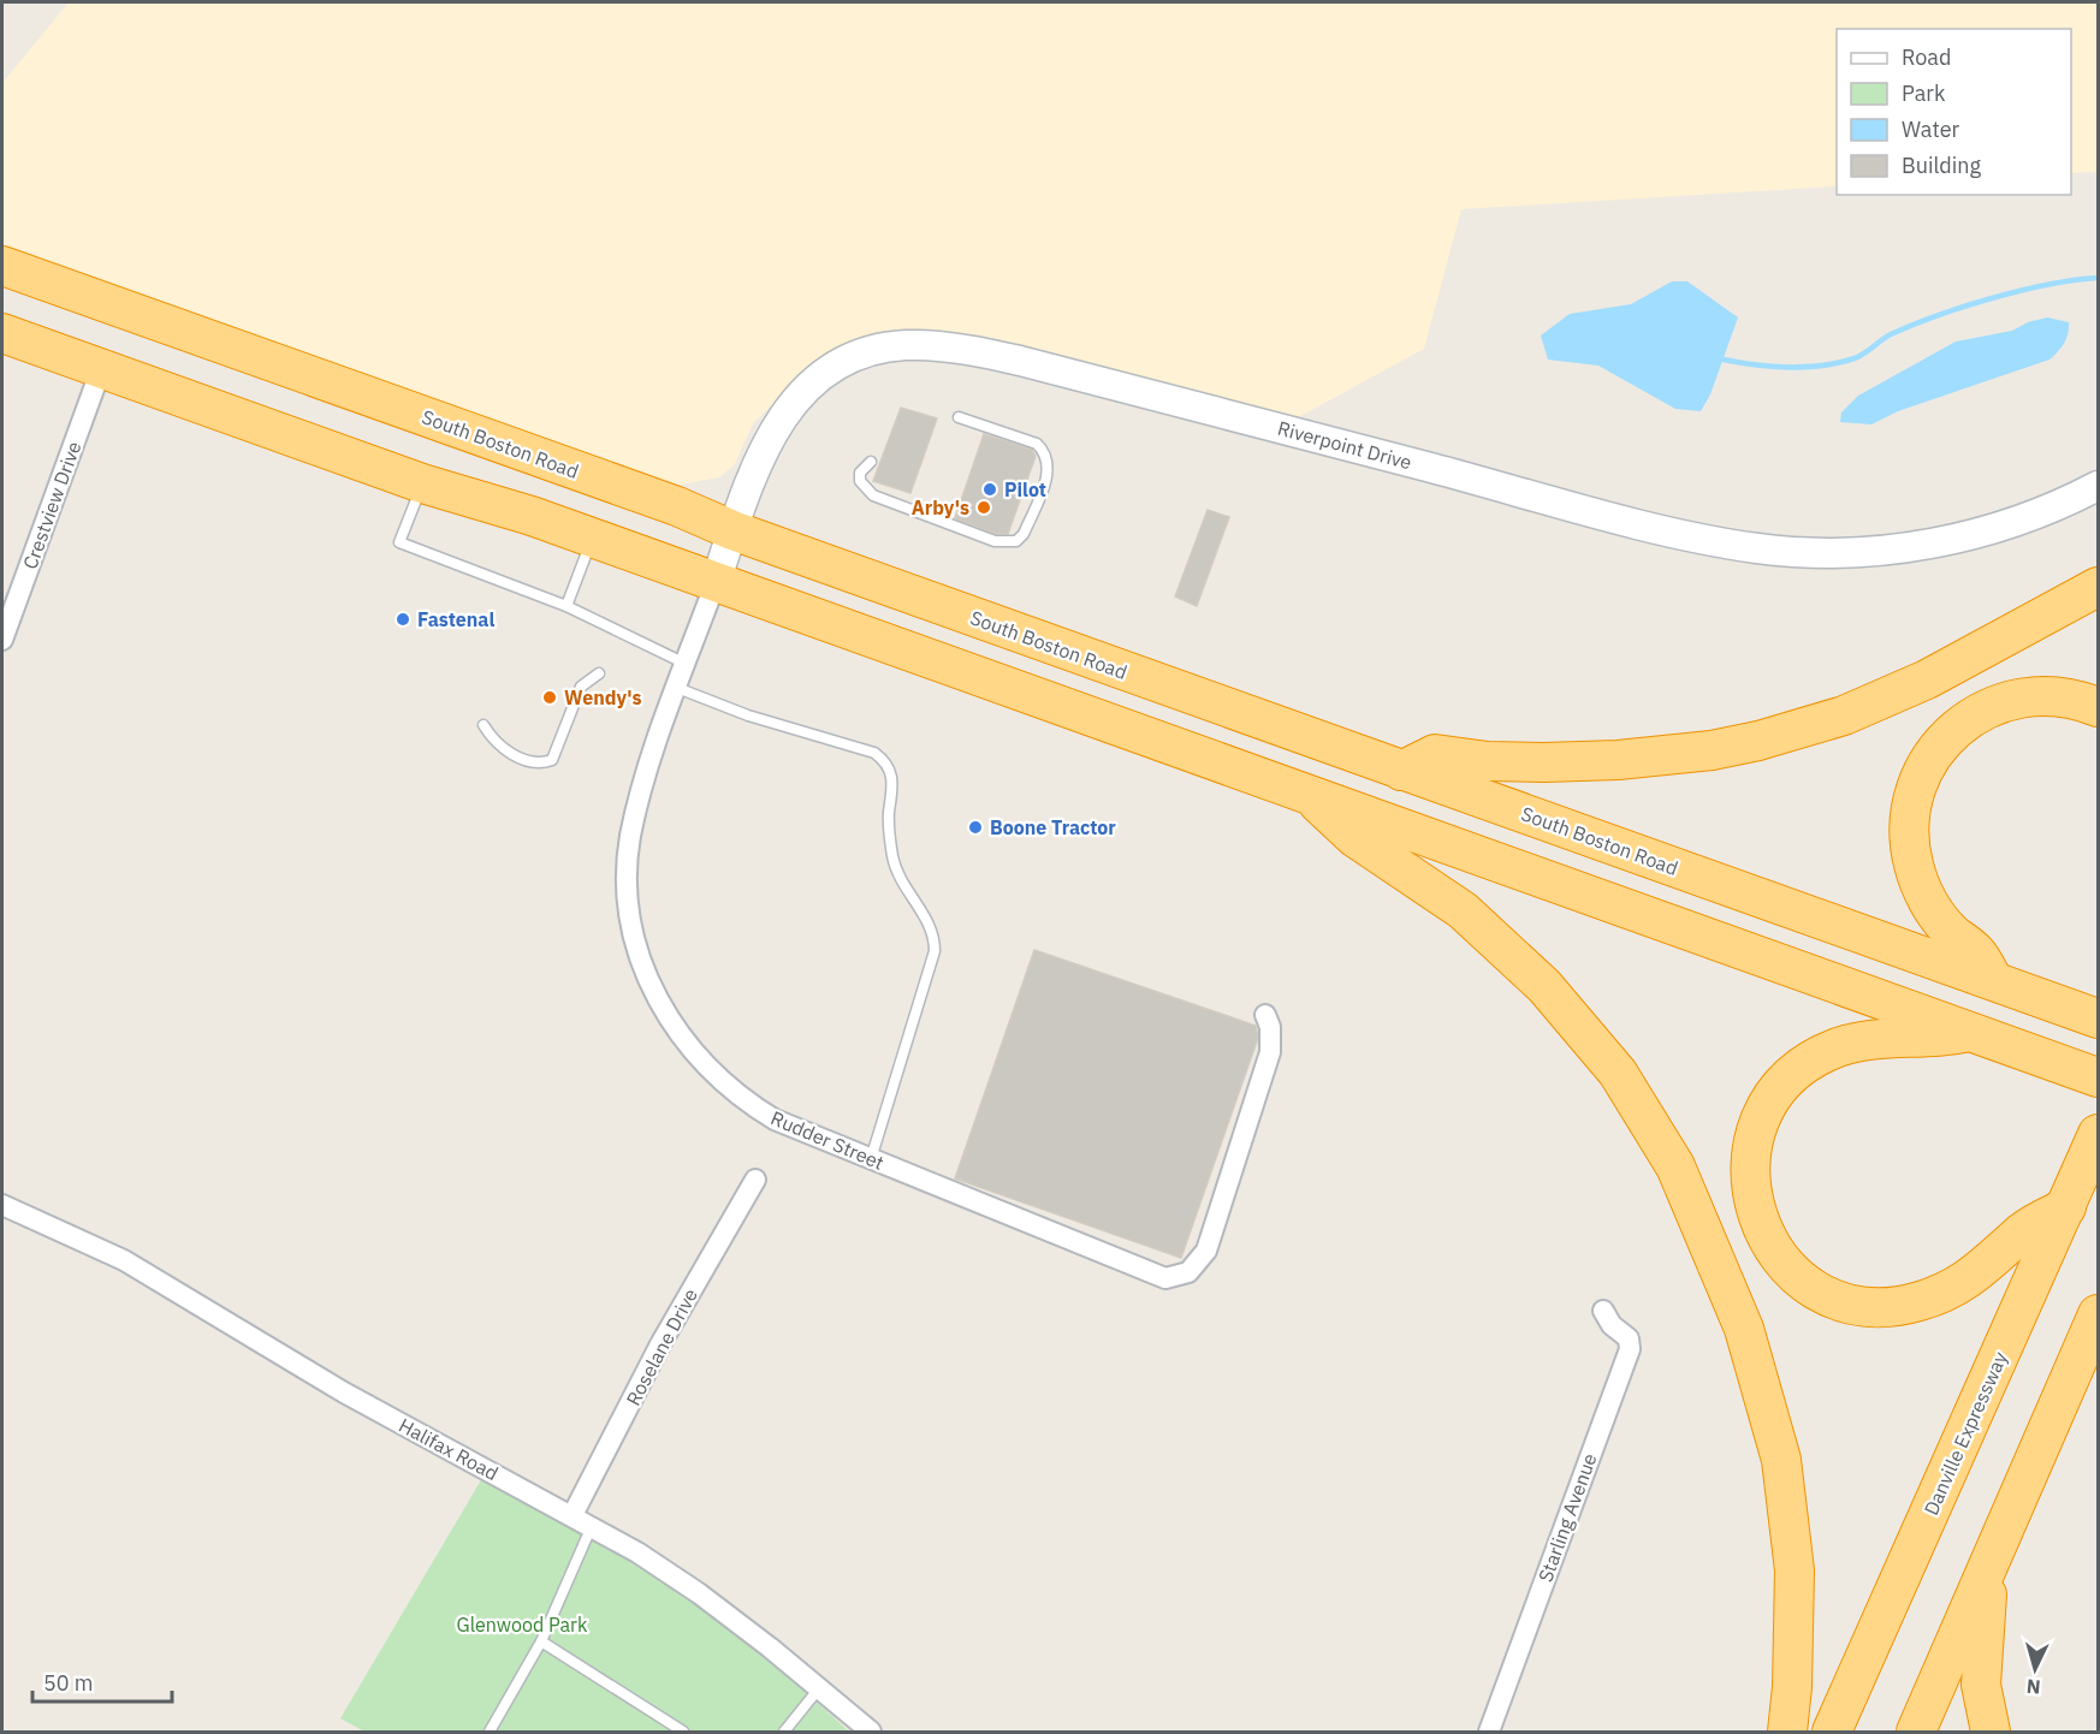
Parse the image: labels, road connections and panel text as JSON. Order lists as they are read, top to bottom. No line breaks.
{"streets":{"highway":["South Boston Road","Danville Expressway"],"street":["Riverpoint Drive","Crestview Drive","Rudder Street","Roselane Drive","Halifax Road","Starling Avenue"]},"crossings":[["South Boston Road","Riverpoint Drive"],["Riverpoint Drive","Rudder Street"],["Roselane Drive","Halifax Road"]],"parks":["Glenwood Park"],"places":["Pilot","Arby's","Fastenal","Wendy's","Boone Tractor"],"legend":["Road","Park","Water","Building"],"scale_bar":"50 m","north":"bottom"}
